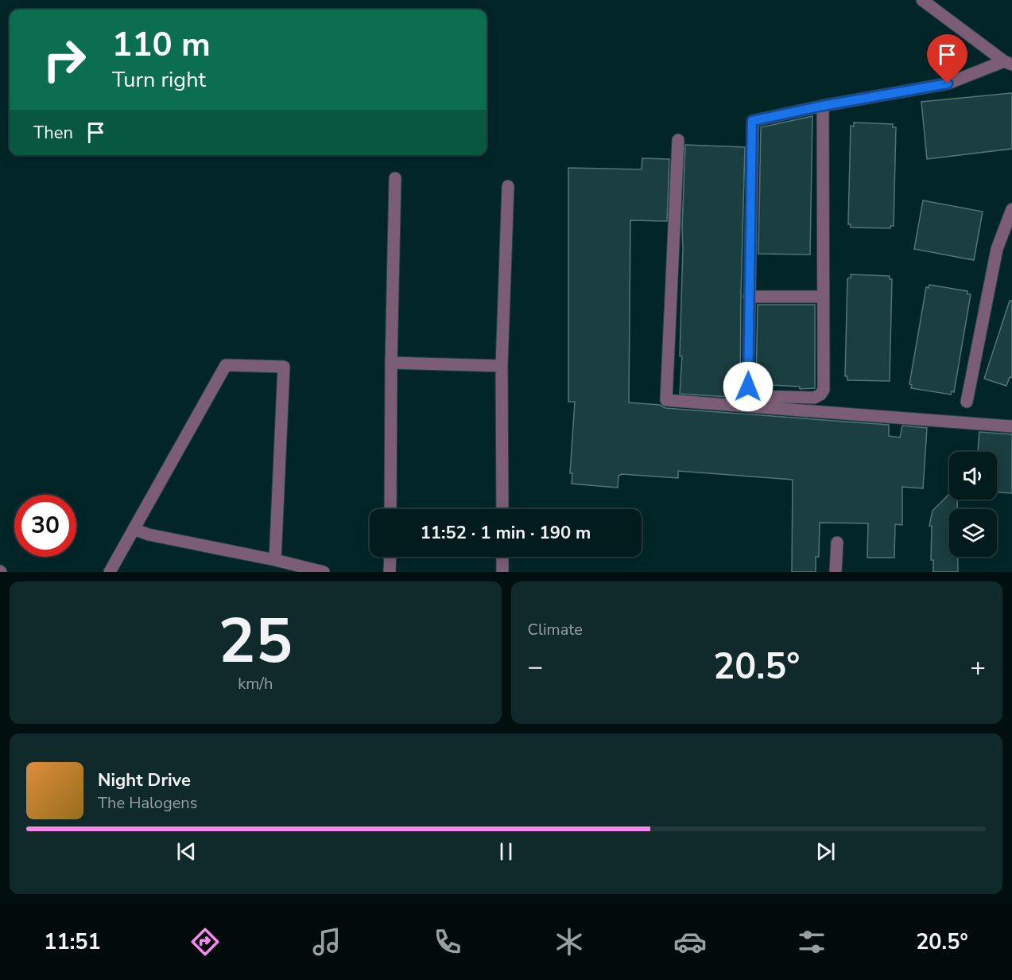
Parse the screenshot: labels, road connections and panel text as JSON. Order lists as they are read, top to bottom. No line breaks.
{"page":{"turn":["110 m","Turn right"],"then":"Then","limit":"30","trip":"11:52 · 1 min · 190 m","tile":[["25","km/h"],"Climate"],"heat":["−","20.5°","+"],"song":["Night Drive","The Halogens"],"tabs":["11:51","20.5°"]}}
